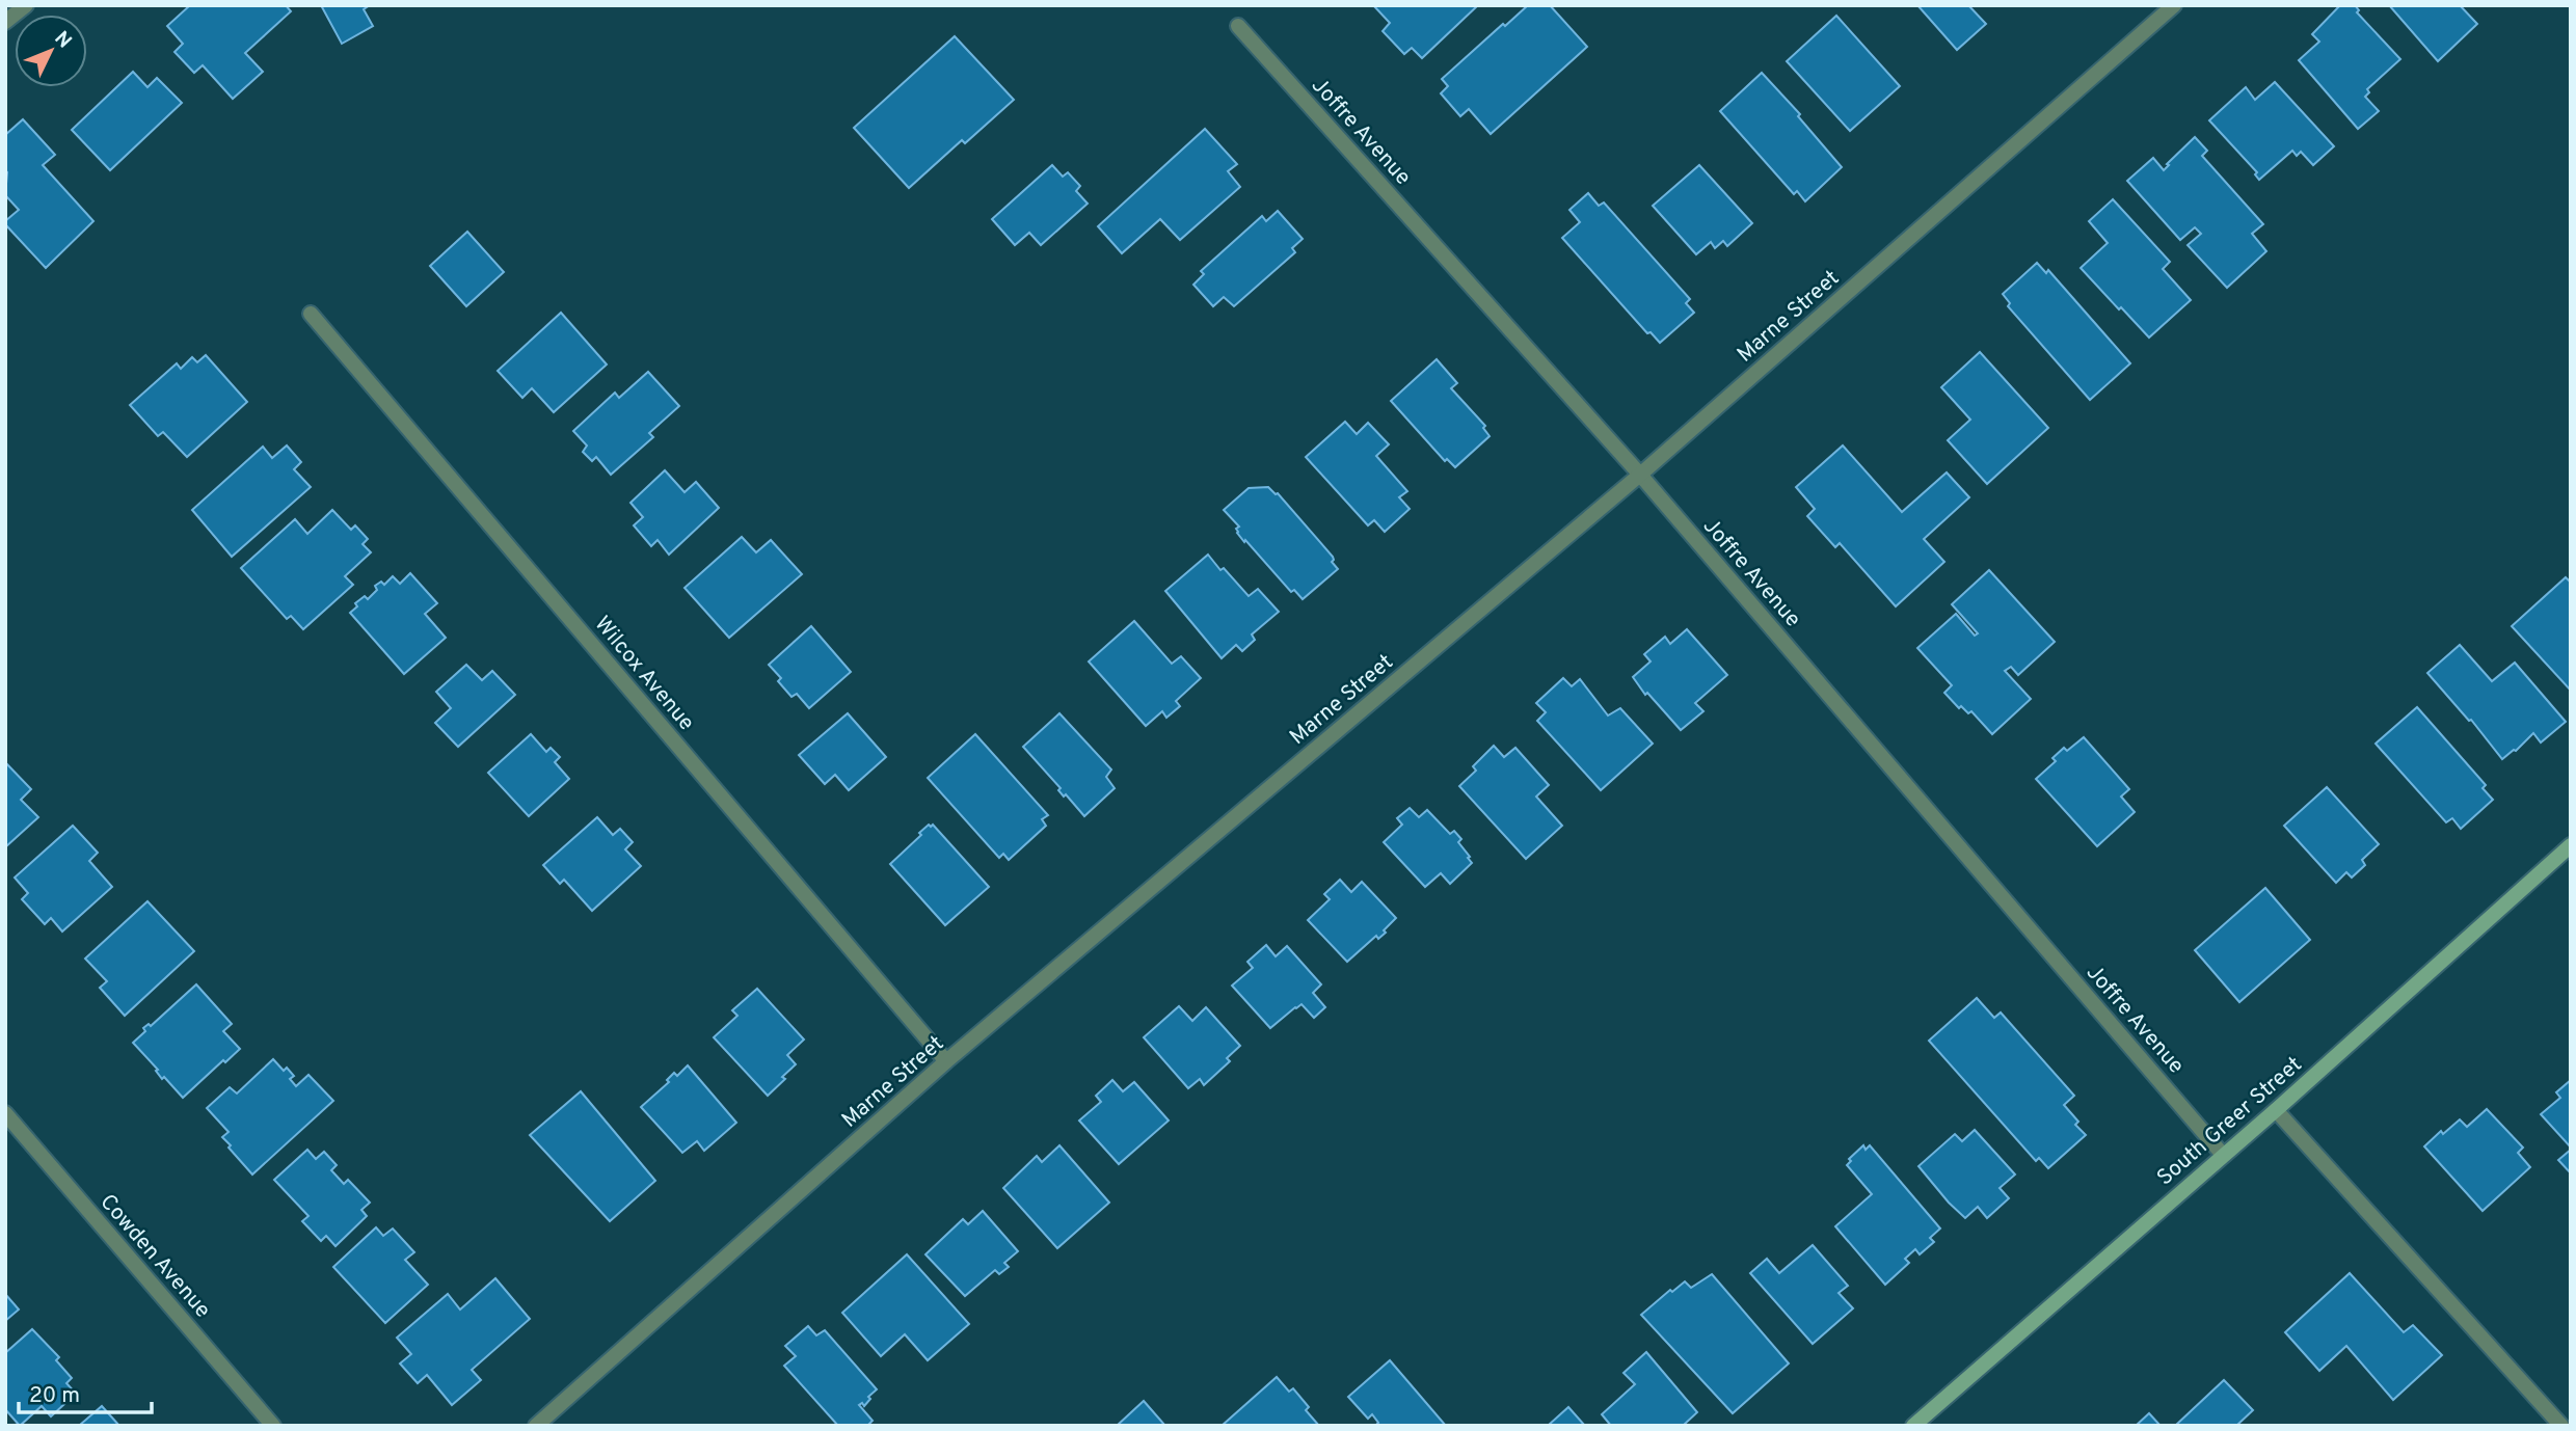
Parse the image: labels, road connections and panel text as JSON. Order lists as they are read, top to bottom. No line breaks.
{"streets":{"street":["Joffre Avenue","Marne Street","Wilcox Avenue","South Greer Street","Cowden Avenue"]},"crossings":[["Joffre Avenue","Marne Street"],["Joffre Avenue","South Greer Street"],["Marne Street","Wilcox Avenue"]],"scale_bar":"20 m","north":"top right"}
